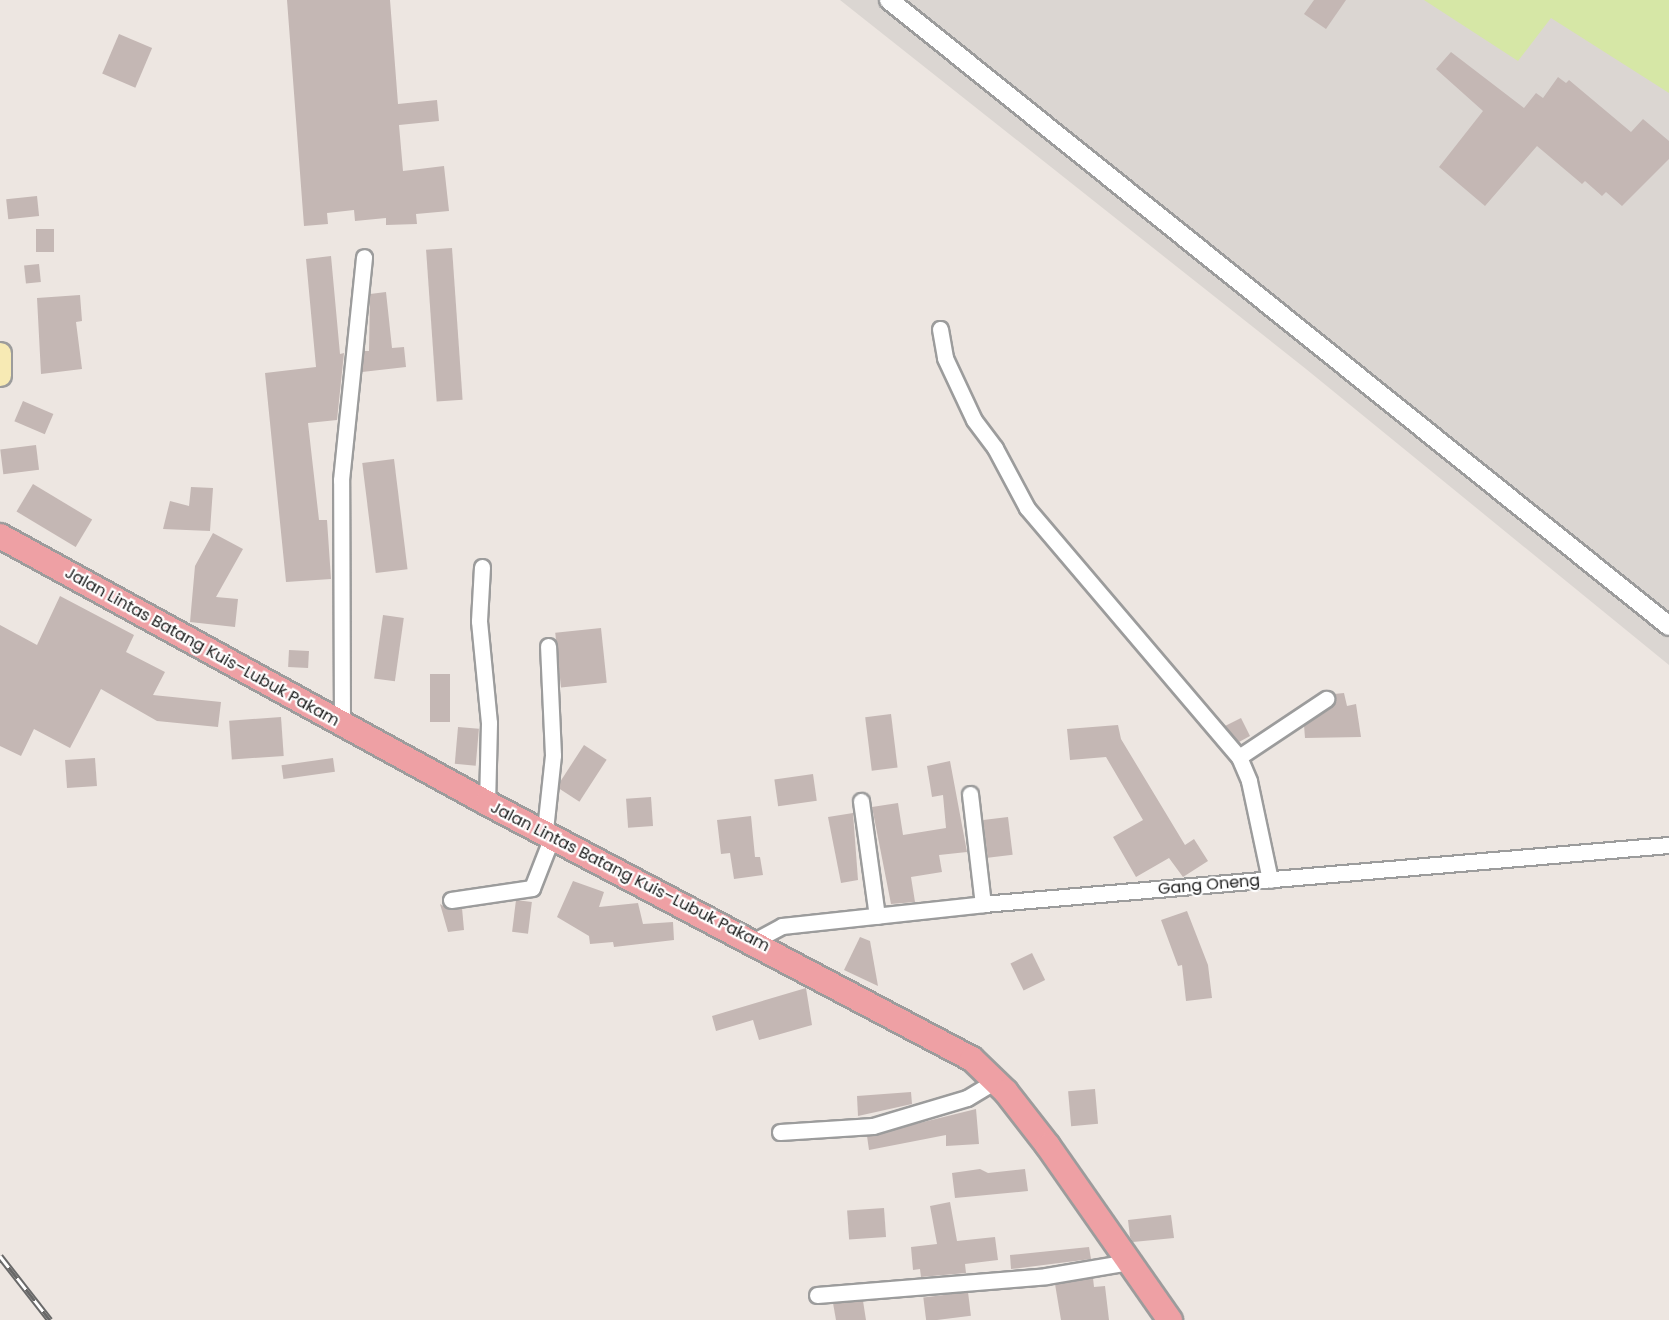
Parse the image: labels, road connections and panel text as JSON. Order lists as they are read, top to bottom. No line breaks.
{"streets":{"highway":["Jalan Lintas Batang Kuis–Lubuk Pakam"],"street":["Gang Oneng"]},"crossings":[["Jalan Lintas Batang Kuis–Lubuk Pakam","Gang Oneng"]]}
